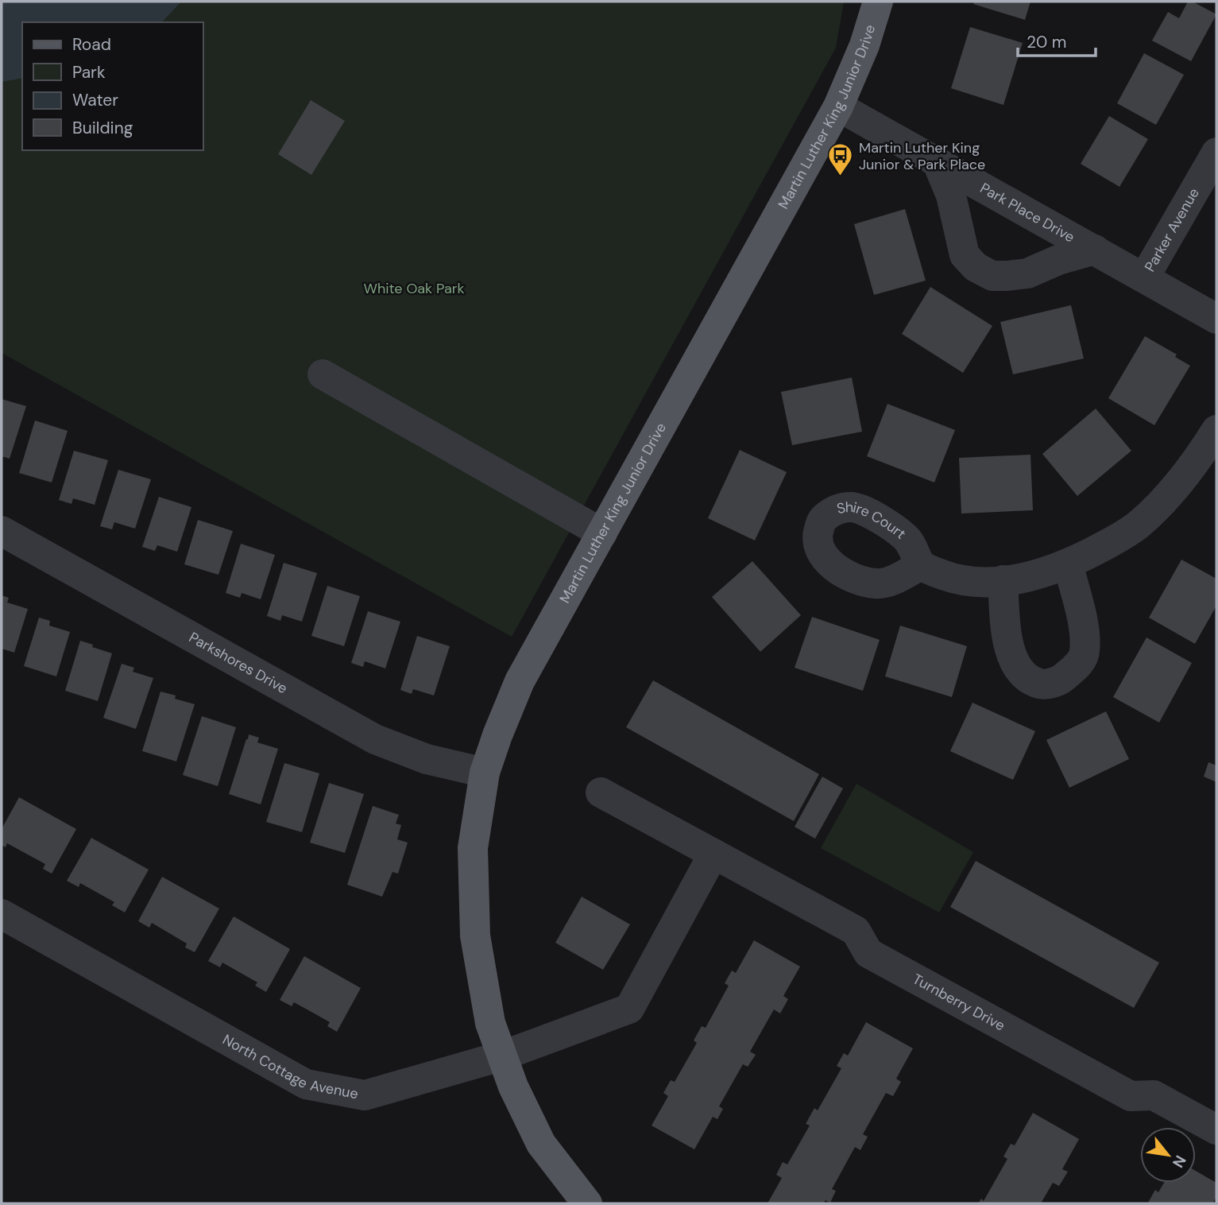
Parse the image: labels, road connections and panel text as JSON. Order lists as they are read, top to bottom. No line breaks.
{"streets":{"main road":["Martin Luther King Junior Drive"],"street":["Park Place Drive","Parker Avenue","Parkshores Drive","Turnberry Drive","North Cottage Avenue"]},"crossings":[["Martin Luther King Junior Drive","Park Place Drive"],["Martin Luther King Junior Drive","Parkshores Drive"],["Martin Luther King Junior Drive","North Cottage Avenue"],["Park Place Drive","Parker Avenue"]],"parks":["White Oak Park"],"places":{"bus stop":["Martin Luther King Junior & Park Place"]},"legend":["Road","Park","Water","Building"],"scale_bar":"20 m","north":"bottom right"}
